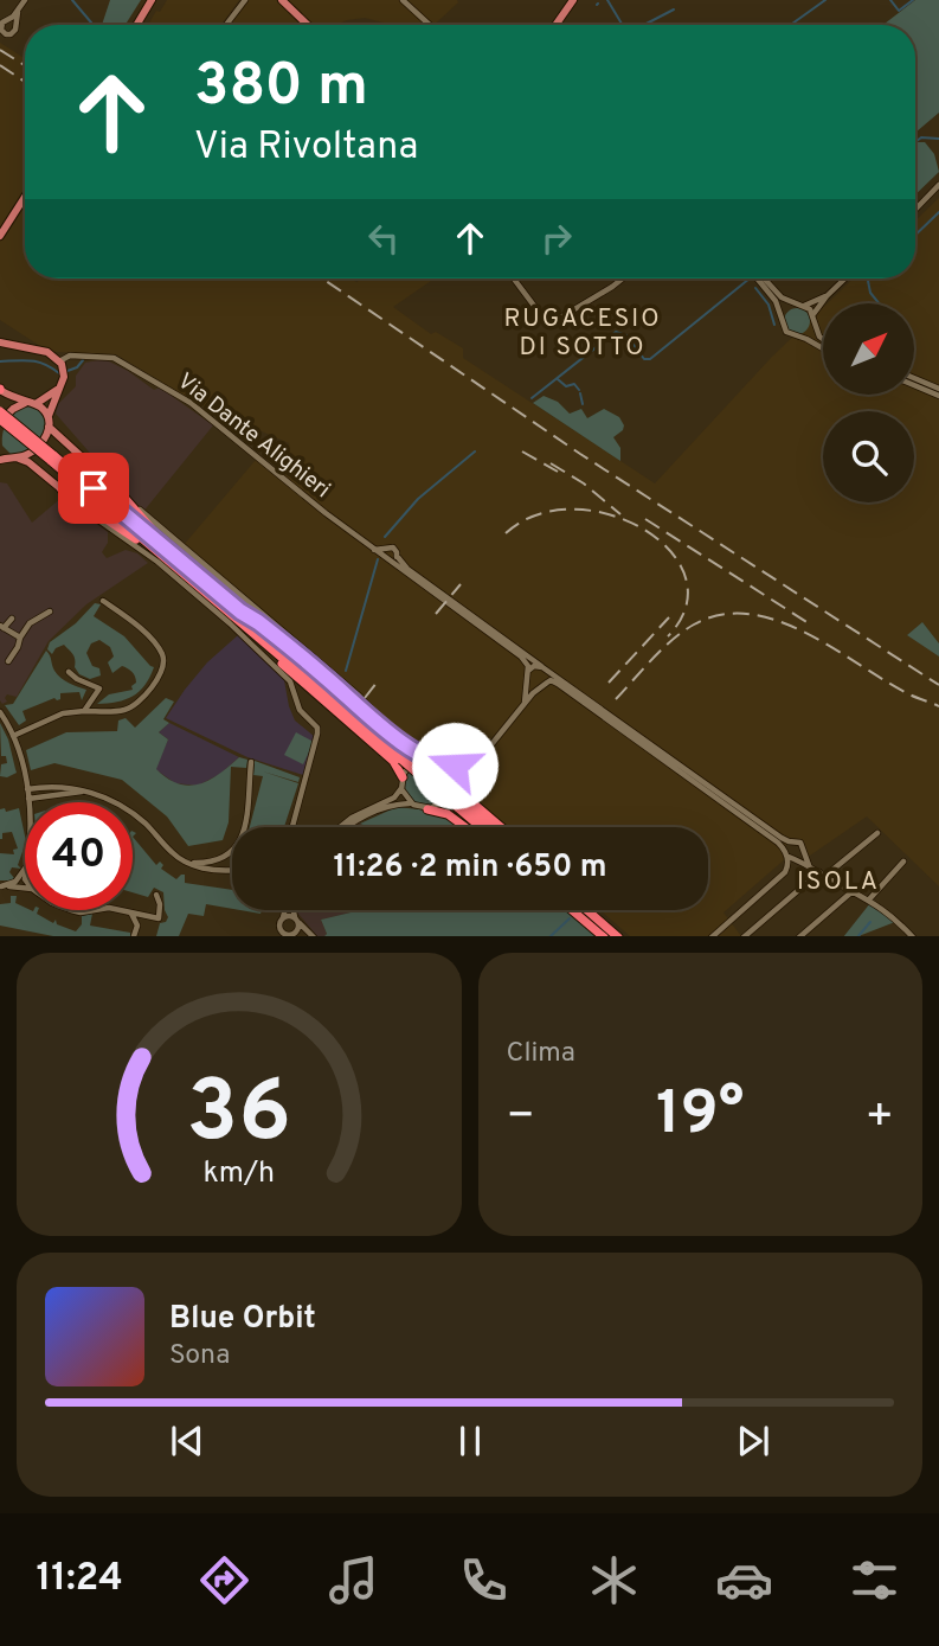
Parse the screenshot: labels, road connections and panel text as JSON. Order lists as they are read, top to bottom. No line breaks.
{"streets":{"street":["Via Dante Alighieri"]},"districts":["RUGACESIO DI SOTTO","ISOLA"],"north":"top right","page":{"turn":["380 m","Via Rivoltana"],"limit":"40","trip":"11:26 · 2 min · 650 m","tile":"Clima","heat":["−","19°","+"],"song":["Blue Orbit","Sona"],"tabs":"11:24","gauge":["36","km/h"]}}
